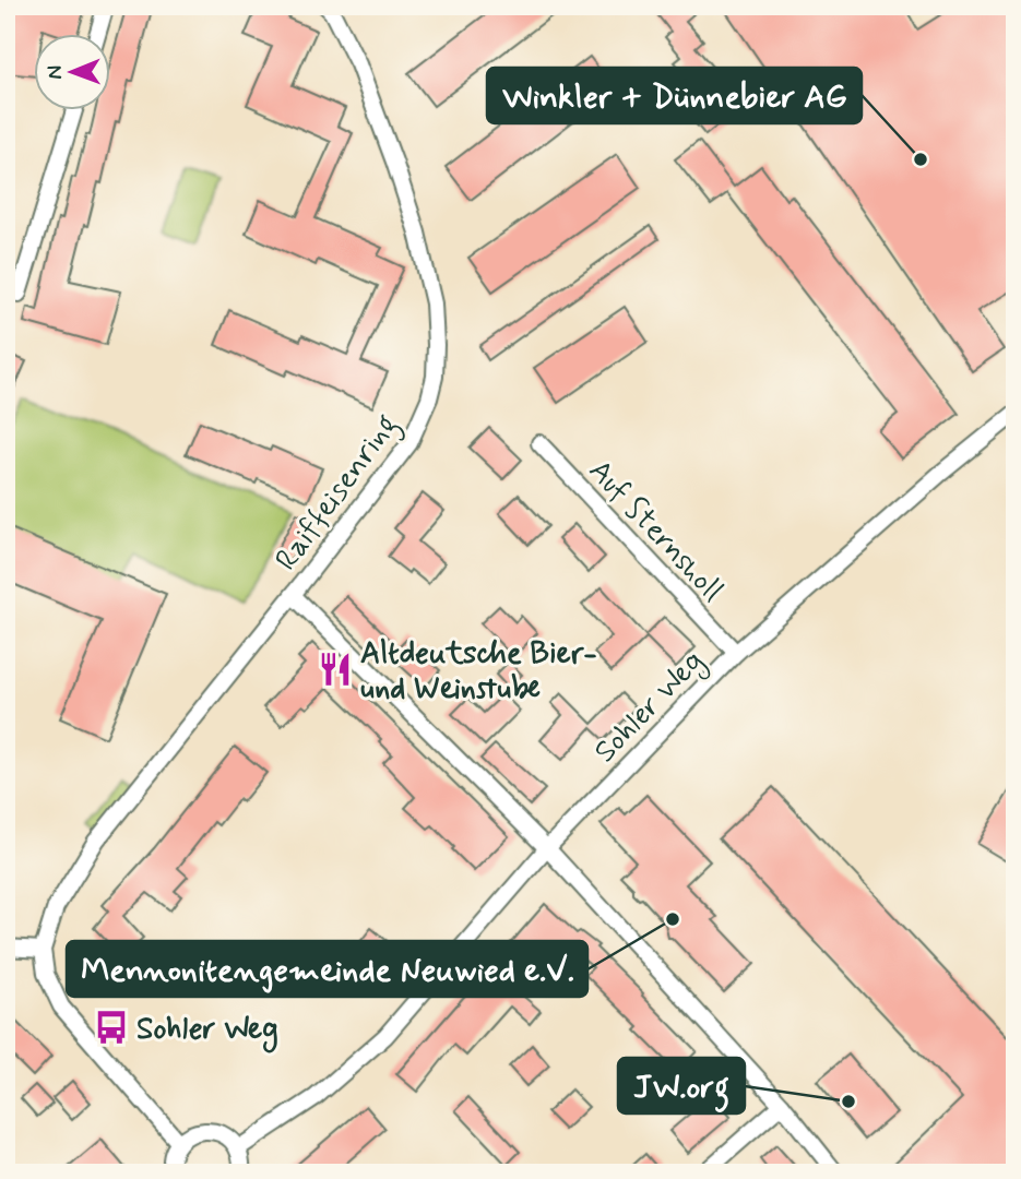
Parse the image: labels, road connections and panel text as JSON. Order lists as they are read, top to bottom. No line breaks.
{"streets":{"street":["Raiffeisenring","Auf Sternsholl","Sohler Weg"]},"crossings":[["Auf Sternsholl","Sohler Weg"]],"places":{"other":["Winkler + Dünnebier AG","Mennonitengemeinde Neuwied e.V.","JW.org"],"restaurant":["Altdeutsche Bier- und Weinstube"],"bus stop":["Sohler Weg"]},"north":"left"}
